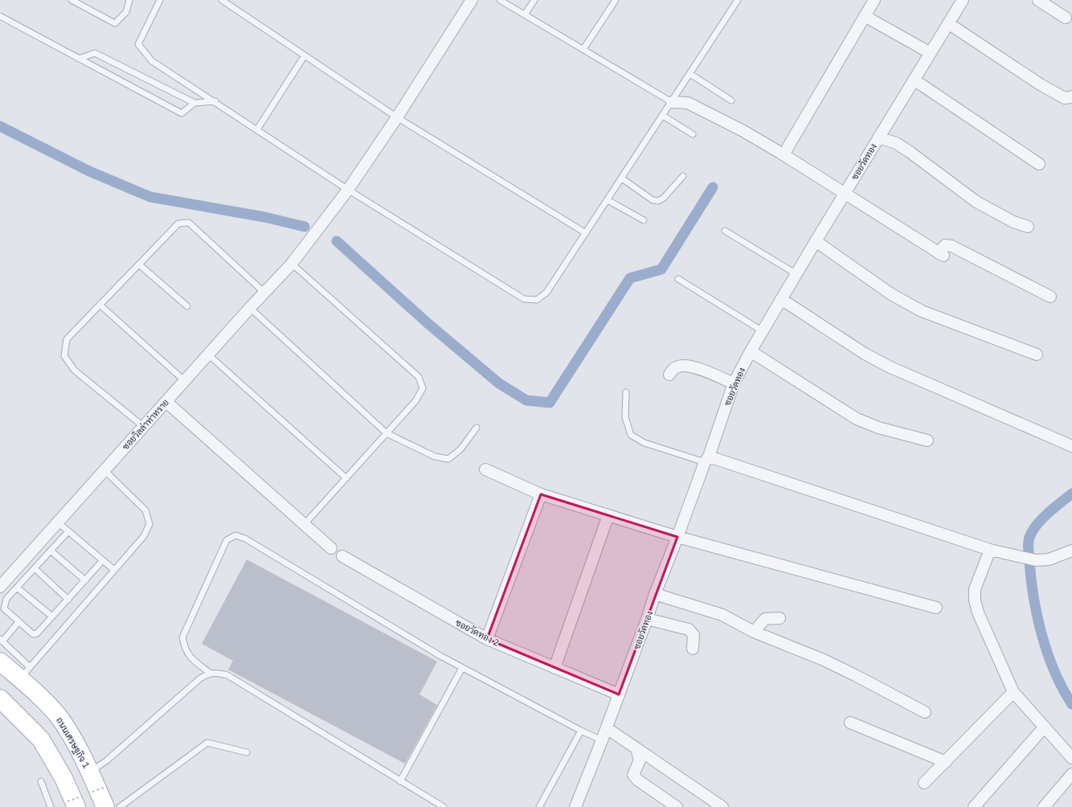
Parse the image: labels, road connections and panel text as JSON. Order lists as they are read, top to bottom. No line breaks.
{"streets":{"main road":["ถนนเศรษฐกิจ 1"],"street":["ซอยวัดทอง","ซอยวิลล่าท่าทราย","ซอยวัดทอง 2"]},"crossings":[["ซอยวัดทอง","ซอยวัดทอง 2"]]}
